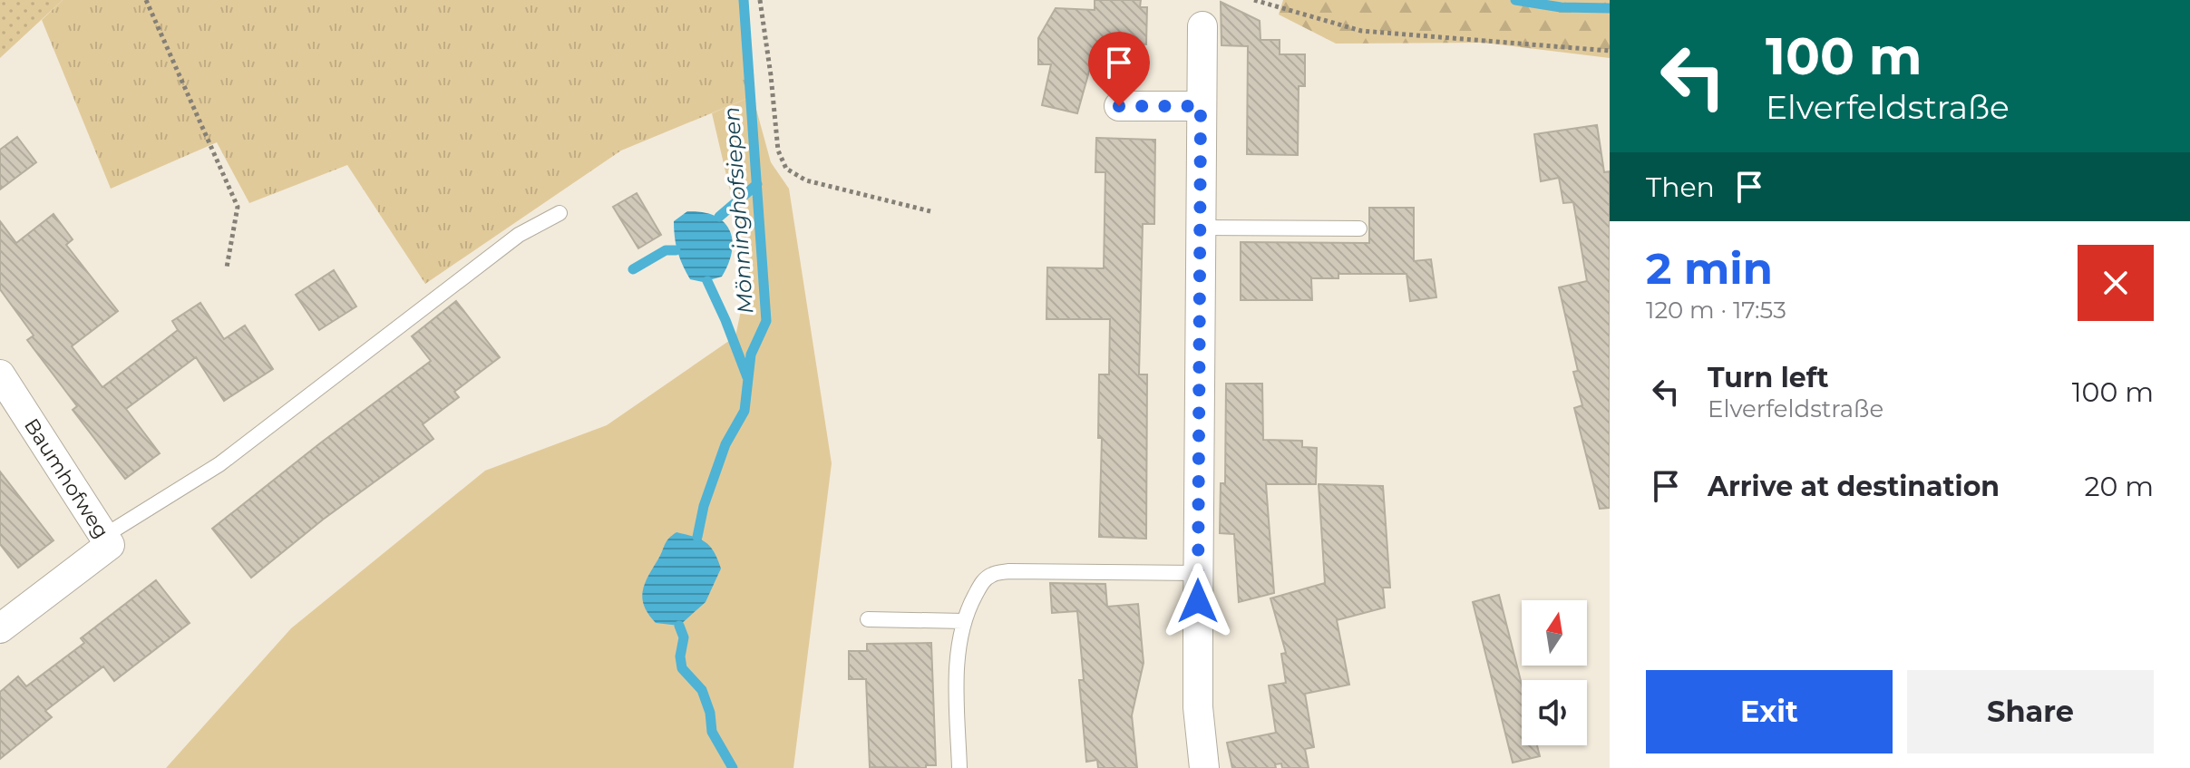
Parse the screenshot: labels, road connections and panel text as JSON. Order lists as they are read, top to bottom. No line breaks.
{"streets":{"street":["Baumhofweg"]},"water":["Mönninghofsiepen"],"north":"top","page":{"turn":["100 m","Elverfeldstraße"],"then":"Then","heading":["2 min","120 m · 17:53"],"list":[{"name":"Turn left","note":"Elverfeldstraße","value":"100 m"},{"name":"Arrive at destination","value":"20 m"}],"buttons":["Exit","Share"]}}
